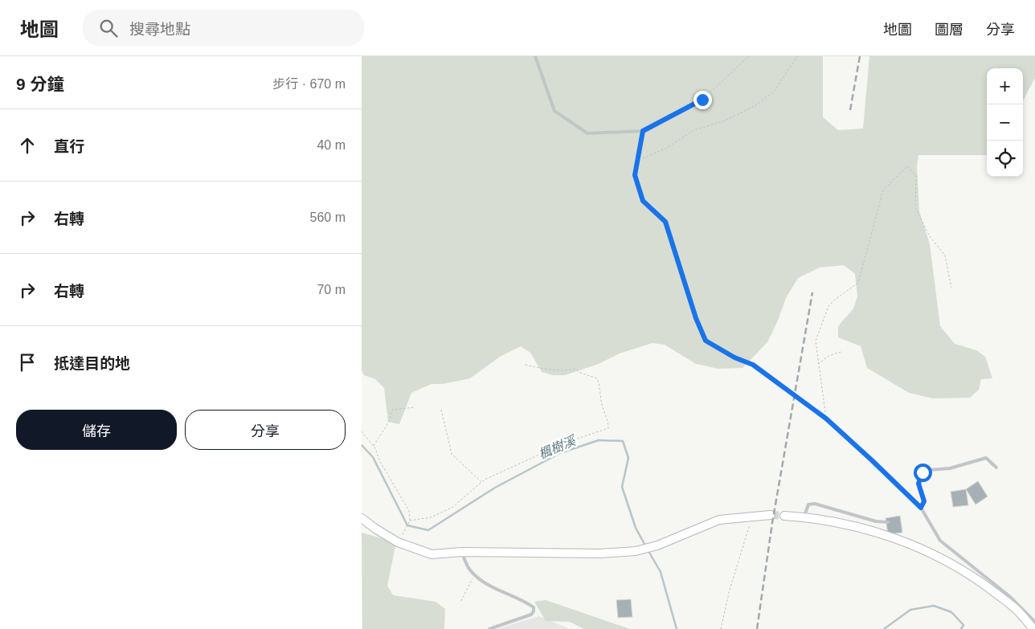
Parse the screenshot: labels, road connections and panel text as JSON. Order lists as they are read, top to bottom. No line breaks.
{"water":["楓樹溪"],"page":{"header":"地圖","search":"搜尋地點","nav":["地圖","圖層","分享"],"heading":["9 分鐘","步行 · 670 m"],"map_buttons":["+","−"],"list":[["直行","40 m"],["右轉","560 m"],["右轉","70 m"],"抵達目的地"],"buttons":["儲存","分享"]}}
